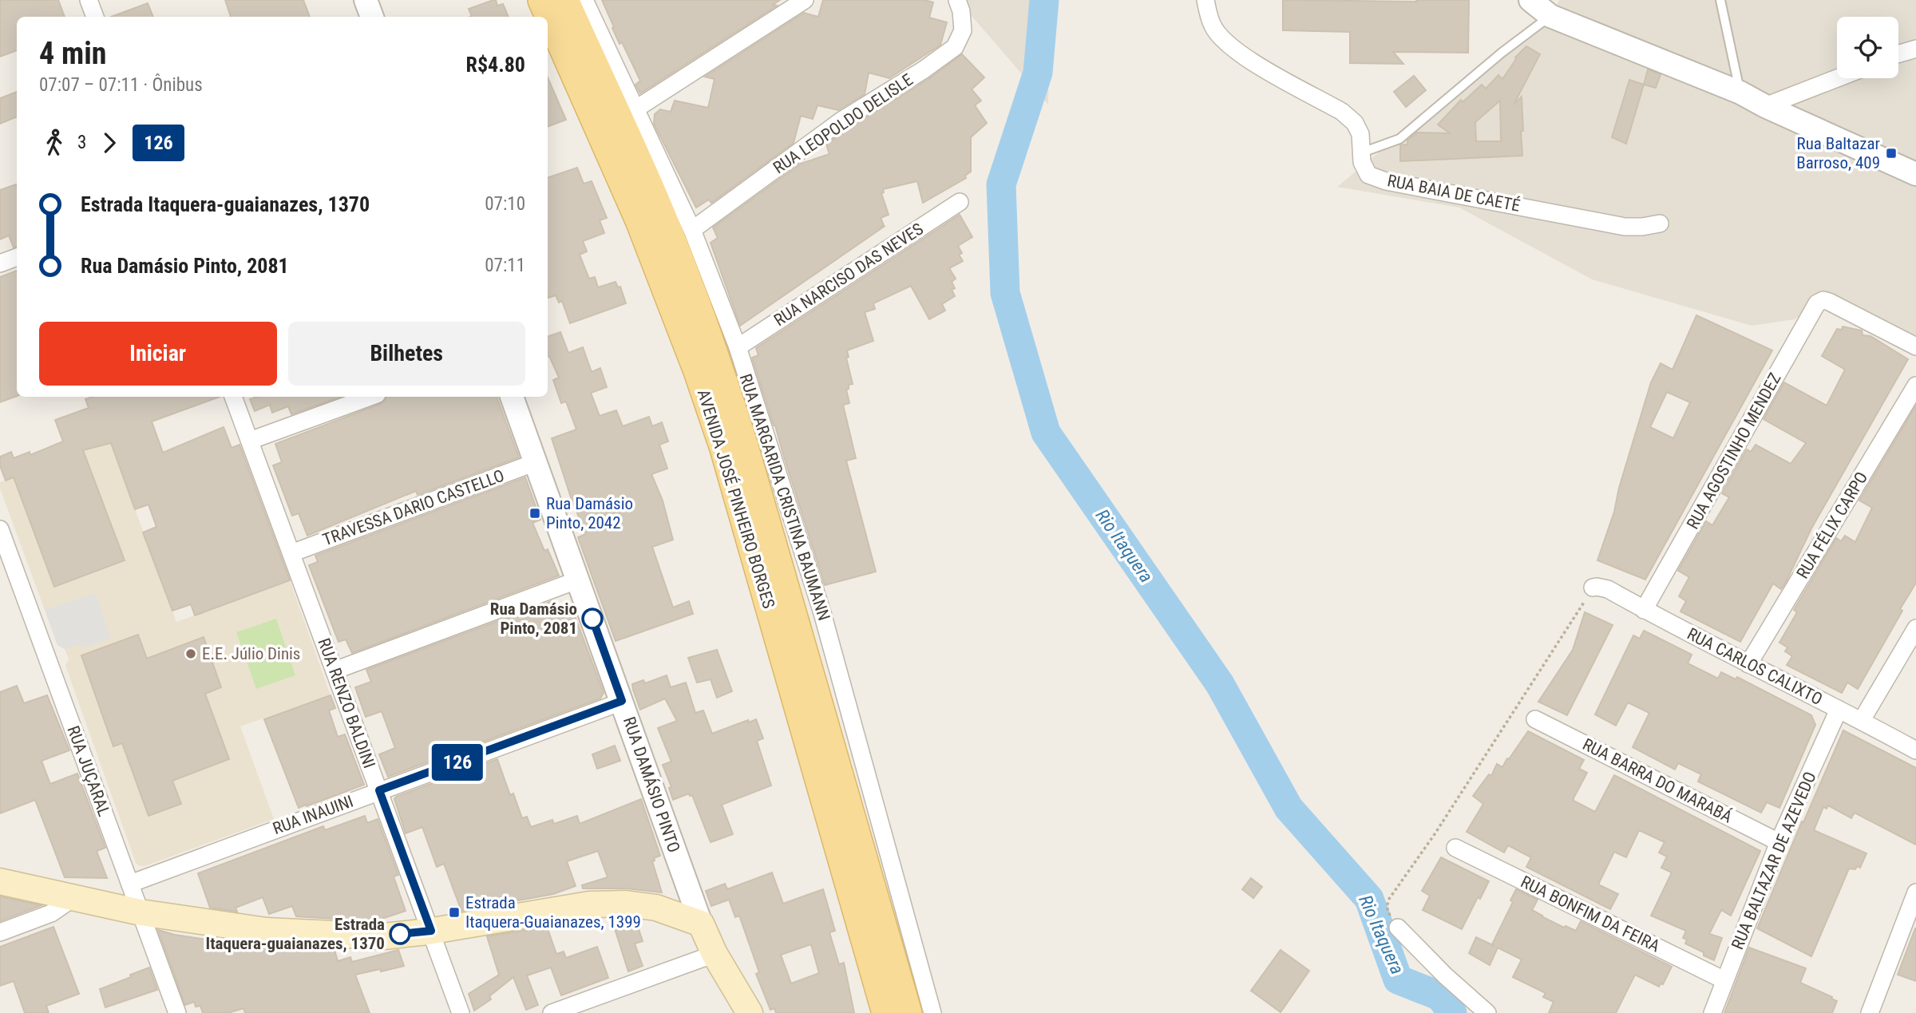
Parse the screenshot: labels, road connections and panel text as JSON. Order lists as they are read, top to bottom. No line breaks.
{"streets":{"main road":["AVENIDA JOSÉ PINHEIRO BORGES"],"street":["RUA LEOPOLDO DELISLE","RUA BAIA DE CAETÉ","RUA NARCISO DAS NEVES","RUA AGOSTINHO MENDEZ","RUA MARGARIDA CRISTINA BAUMANN","TRAVESSA DARIO CASTELLO","RUA FÉLIX CARPO","RUA CARLOS CALIXTO","RUA RENZO BALDINI","RUA JUÇARAL","RUA BARRA DO MARABÁ","RUA DAMÁSIO PINTO","RUA INAUINI","RUA BALTAZAR DE AZEVEDO","RUA BONFIM DA FEIRA"]},"crossings":[["RUA LEOPOLDO DELISLE","RUA MARGARIDA CRISTINA BAUMANN"],["RUA NARCISO DAS NEVES","RUA MARGARIDA CRISTINA BAUMANN"],["RUA AGOSTINHO MENDEZ","RUA CARLOS CALIXTO"],["TRAVESSA DARIO CASTELLO","RUA RENZO BALDINI"],["TRAVESSA DARIO CASTELLO","RUA DAMÁSIO PINTO"],["RUA FÉLIX CARPO","RUA CARLOS CALIXTO"],["RUA CARLOS CALIXTO","RUA BALTAZAR DE AZEVEDO"],["RUA RENZO BALDINI","RUA INAUINI"],["RUA JUÇARAL","RUA INAUINI"],["RUA BARRA DO MARABÁ","RUA BALTAZAR DE AZEVEDO"],["RUA DAMÁSIO PINTO","RUA INAUINI"],["RUA BALTAZAR DE AZEVEDO","RUA BONFIM DA FEIRA"]],"water":["Rio Itaquera"],"places":{"transit":["Rua Baltazar Barroso, 409","Rua Damásio Pinto, 2042","Estrada Itaquera-Guaianazes, 1399"],"other":["Rua Damásio Pinto, 2081","E.E. Júlio Dinis","Estrada Itaquera-guaianazes, 1370"]},"lines":["bus line 126"],"page":{"on_map":"126","heading":["4 min","07:07 – 07:11 · Ônibus","R$4.80"],"legs":["3","126"],"list":[{"name":"Estrada Itaquera-guaianazes, 1370","value":"07:10"},{"name":"Rua Damásio Pinto, 2081","value":"07:11"}],"buttons":["Iniciar","Bilhetes"]}}
